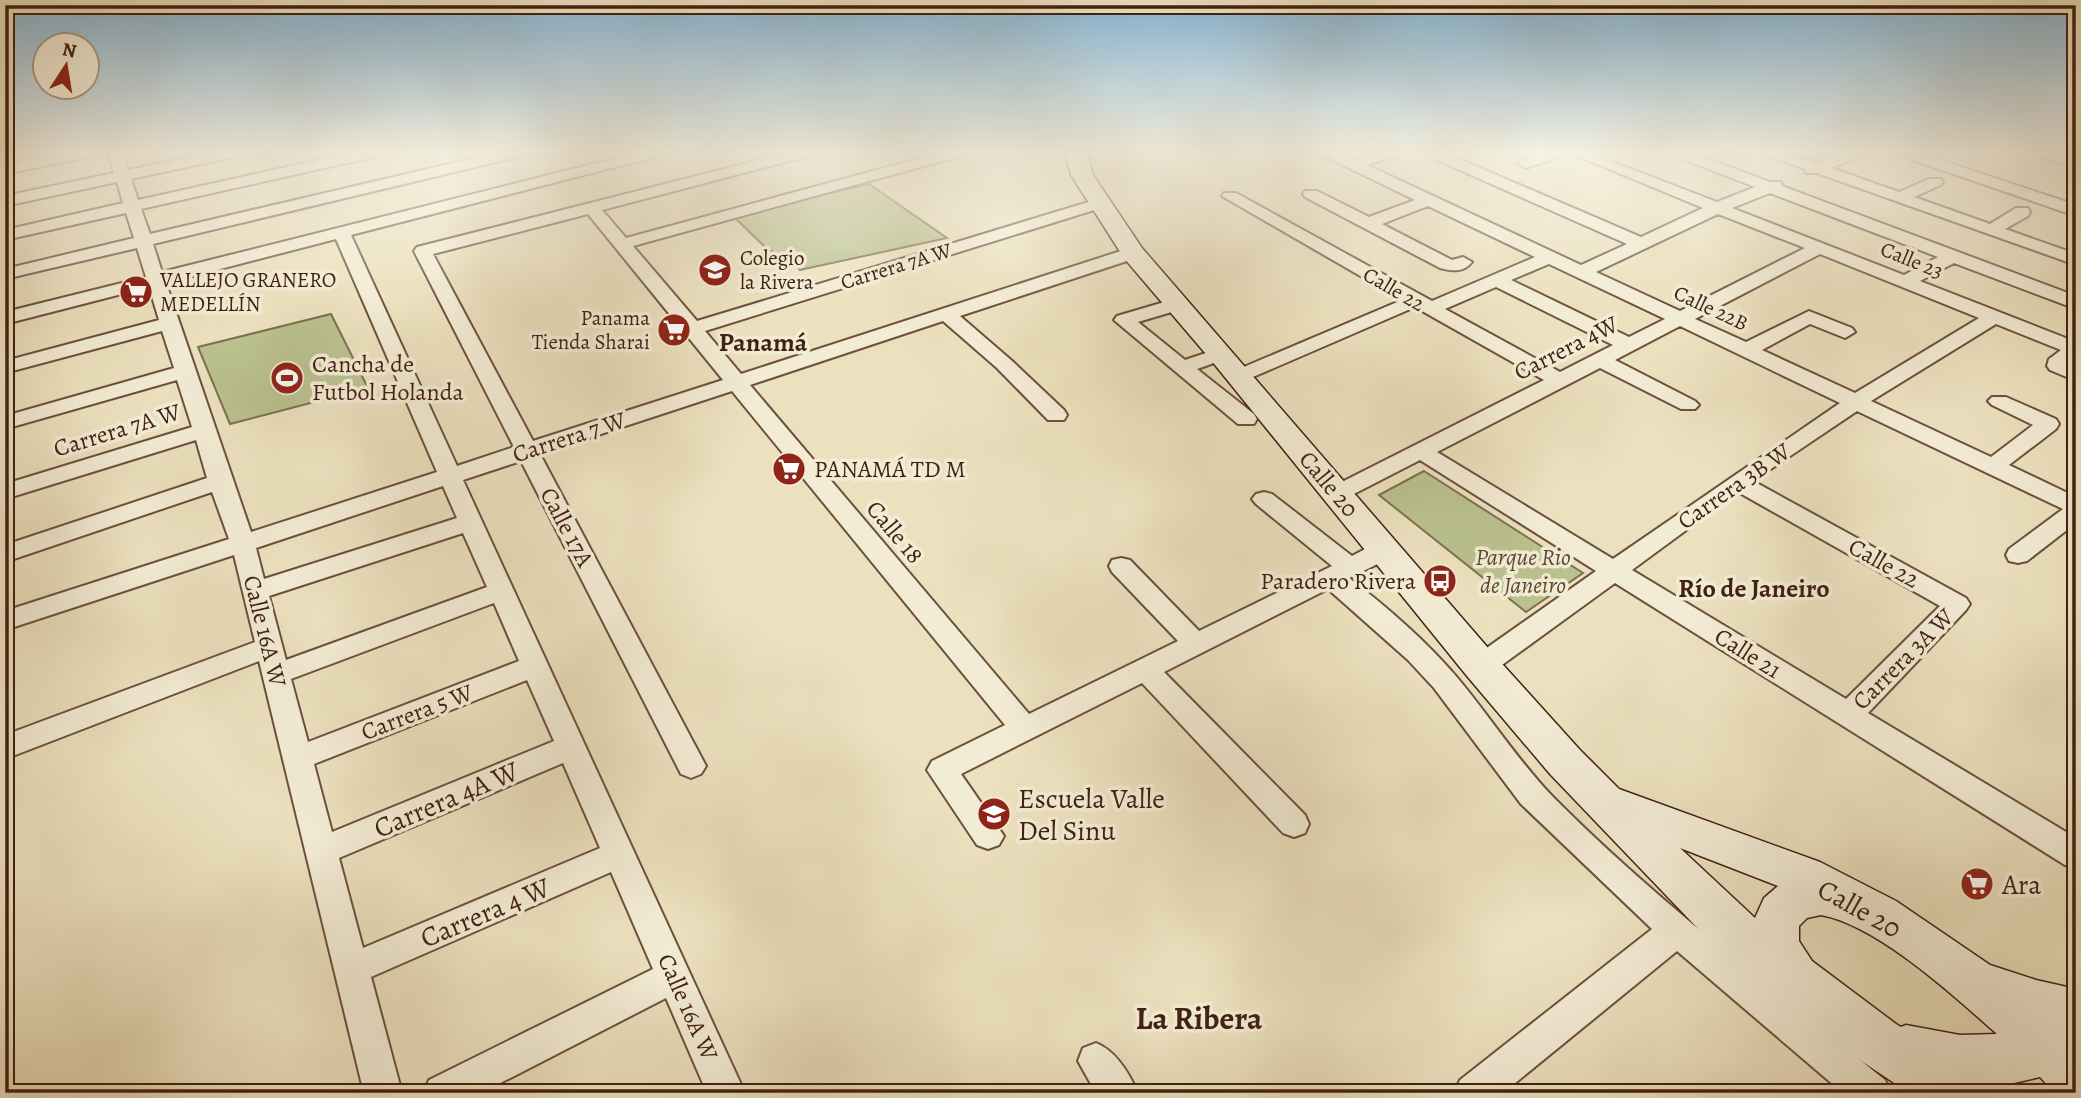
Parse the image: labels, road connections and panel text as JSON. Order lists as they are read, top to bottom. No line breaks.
{"streets":{"main road":["Calle 20"],"street":["Calle 23","Carrera 7A W","Calle 22","Calle 22B","Carrera 4W","Carrera 7 W","Carrera 3B W","Calle 17A","Calle 18","Calle 16A W","Calle 21","Carrera 3A W","Carrera 5 W","Carrera 4A W","Carrera 4 W"]},"crossings":[["Calle 23","Carrera 4W"],["Calle 23","Carrera 3B W"],["Carrera 7A W","Calle 20"],["Carrera 7A W","Calle 18"],["Carrera 7A W","Calle 16A W"],["Calle 22","Carrera 4W"],["Calle 22","Carrera 3B W"],["Calle 22","Carrera 3A W"],["Calle 22B","Carrera 4W"],["Calle 22B","Carrera 3B W"],["Carrera 4W","Calle 20"],["Carrera 4W","Calle 21"],["Carrera 7 W","Calle 20"],["Carrera 7 W","Calle 17A"],["Carrera 7 W","Calle 18"],["Carrera 7 W","Calle 16A W"],["Calle 20","Carrera 3B W"],["Carrera 3B W","Calle 21"],["Calle 17A","Calle 18"],["Calle 16A W","Carrera 5 W"],["Calle 16A W","Carrera 4A W"],["Calle 16A W","Carrera 4 W"],["Calle 21","Carrera 3A W"]],"districts":["Panamá","Río de Janeiro","La Ribera"],"parks":["Parque Rio de Janeiro"],"places":{"school or university":["Colegio la Rivera","Escuela Valle Del Sinu"],"supermarket":["VALLEJO GRANERO MEDELLÍN","Panama Tienda Sharai","PANAMÁ TD M","Ara"],"sports":["Cancha de Futbol Holanda"],"bus stop":["Paradero Rivera"]},"north":"top"}
